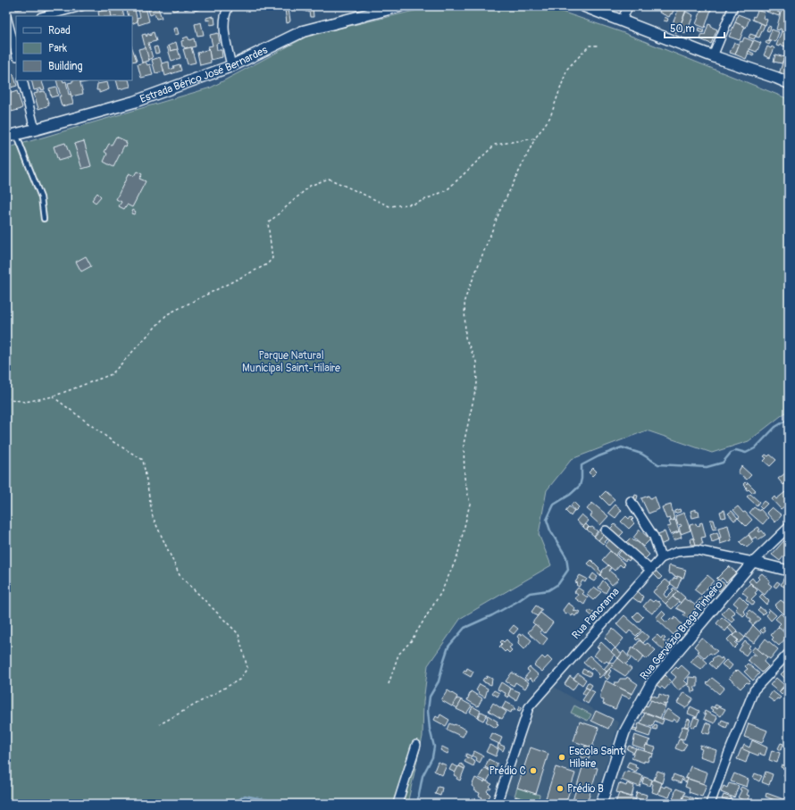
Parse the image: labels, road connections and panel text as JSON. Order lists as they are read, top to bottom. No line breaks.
{"streets":{"main road":["Estrada Bérico José Bernardes"],"street":["Rua Panorama","Rua Gervázio Braga Pinheiro"]},"crossings":[["Rua Panorama","Rua Gervázio Braga Pinheiro"]],"parks":["Parque Natural Municipal Saint-Hilaire"],"places":["Escola Saint Hilaire","Prédio C","Prédio B"],"legend":["Road","Park","Building"],"scale_bar":"50 m"}
